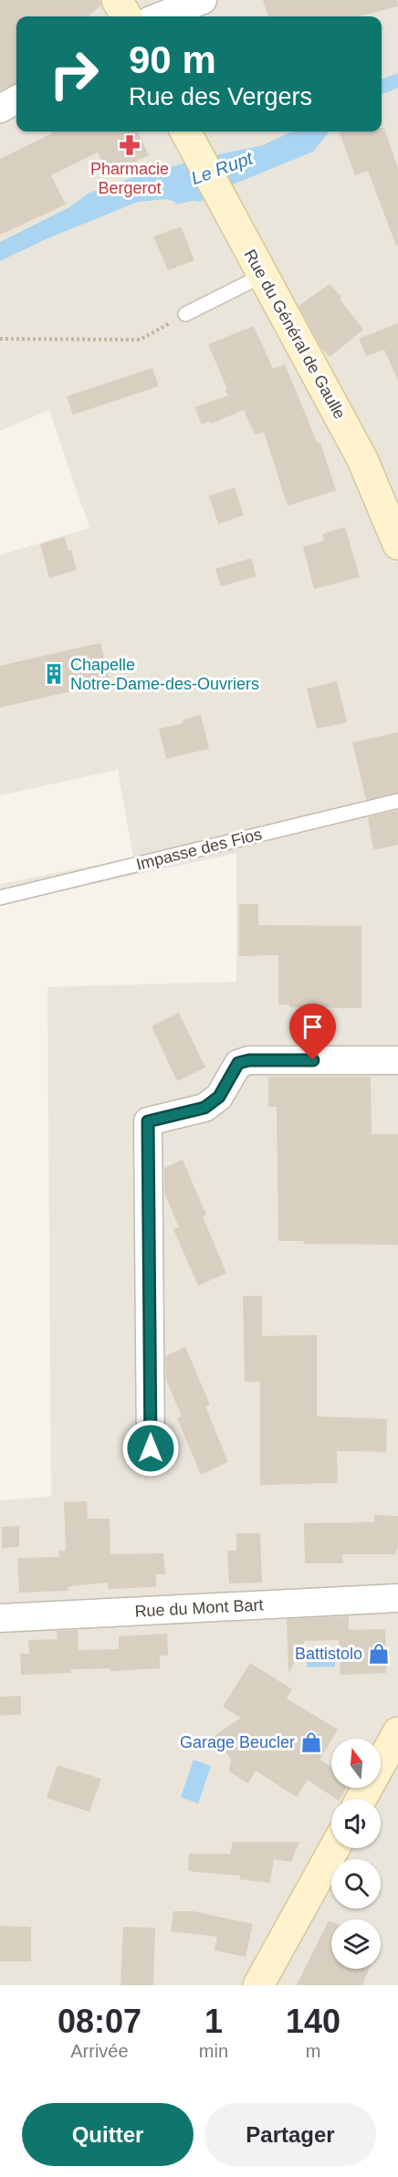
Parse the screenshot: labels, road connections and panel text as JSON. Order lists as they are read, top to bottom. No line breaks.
{"streets":{"main road":["Rue du Général de Gaulle"],"street":["Rue du Mont Bart"],"lane":["Impasse des Fios"]},"water":["Le Rupt"],"places":{"pharmacy":["Pharmacie Bergerot"],"building":["Chapelle Notre-Dame-des-Ouvriers"],"shop":["Battistolo","Garage Beucler"]},"north":"top","page":{"turn":["90 m","Rue des Vergers"],"eta":["08:07","Arrivée","1","min","140","m"],"buttons":["Quitter","Partager"]}}
